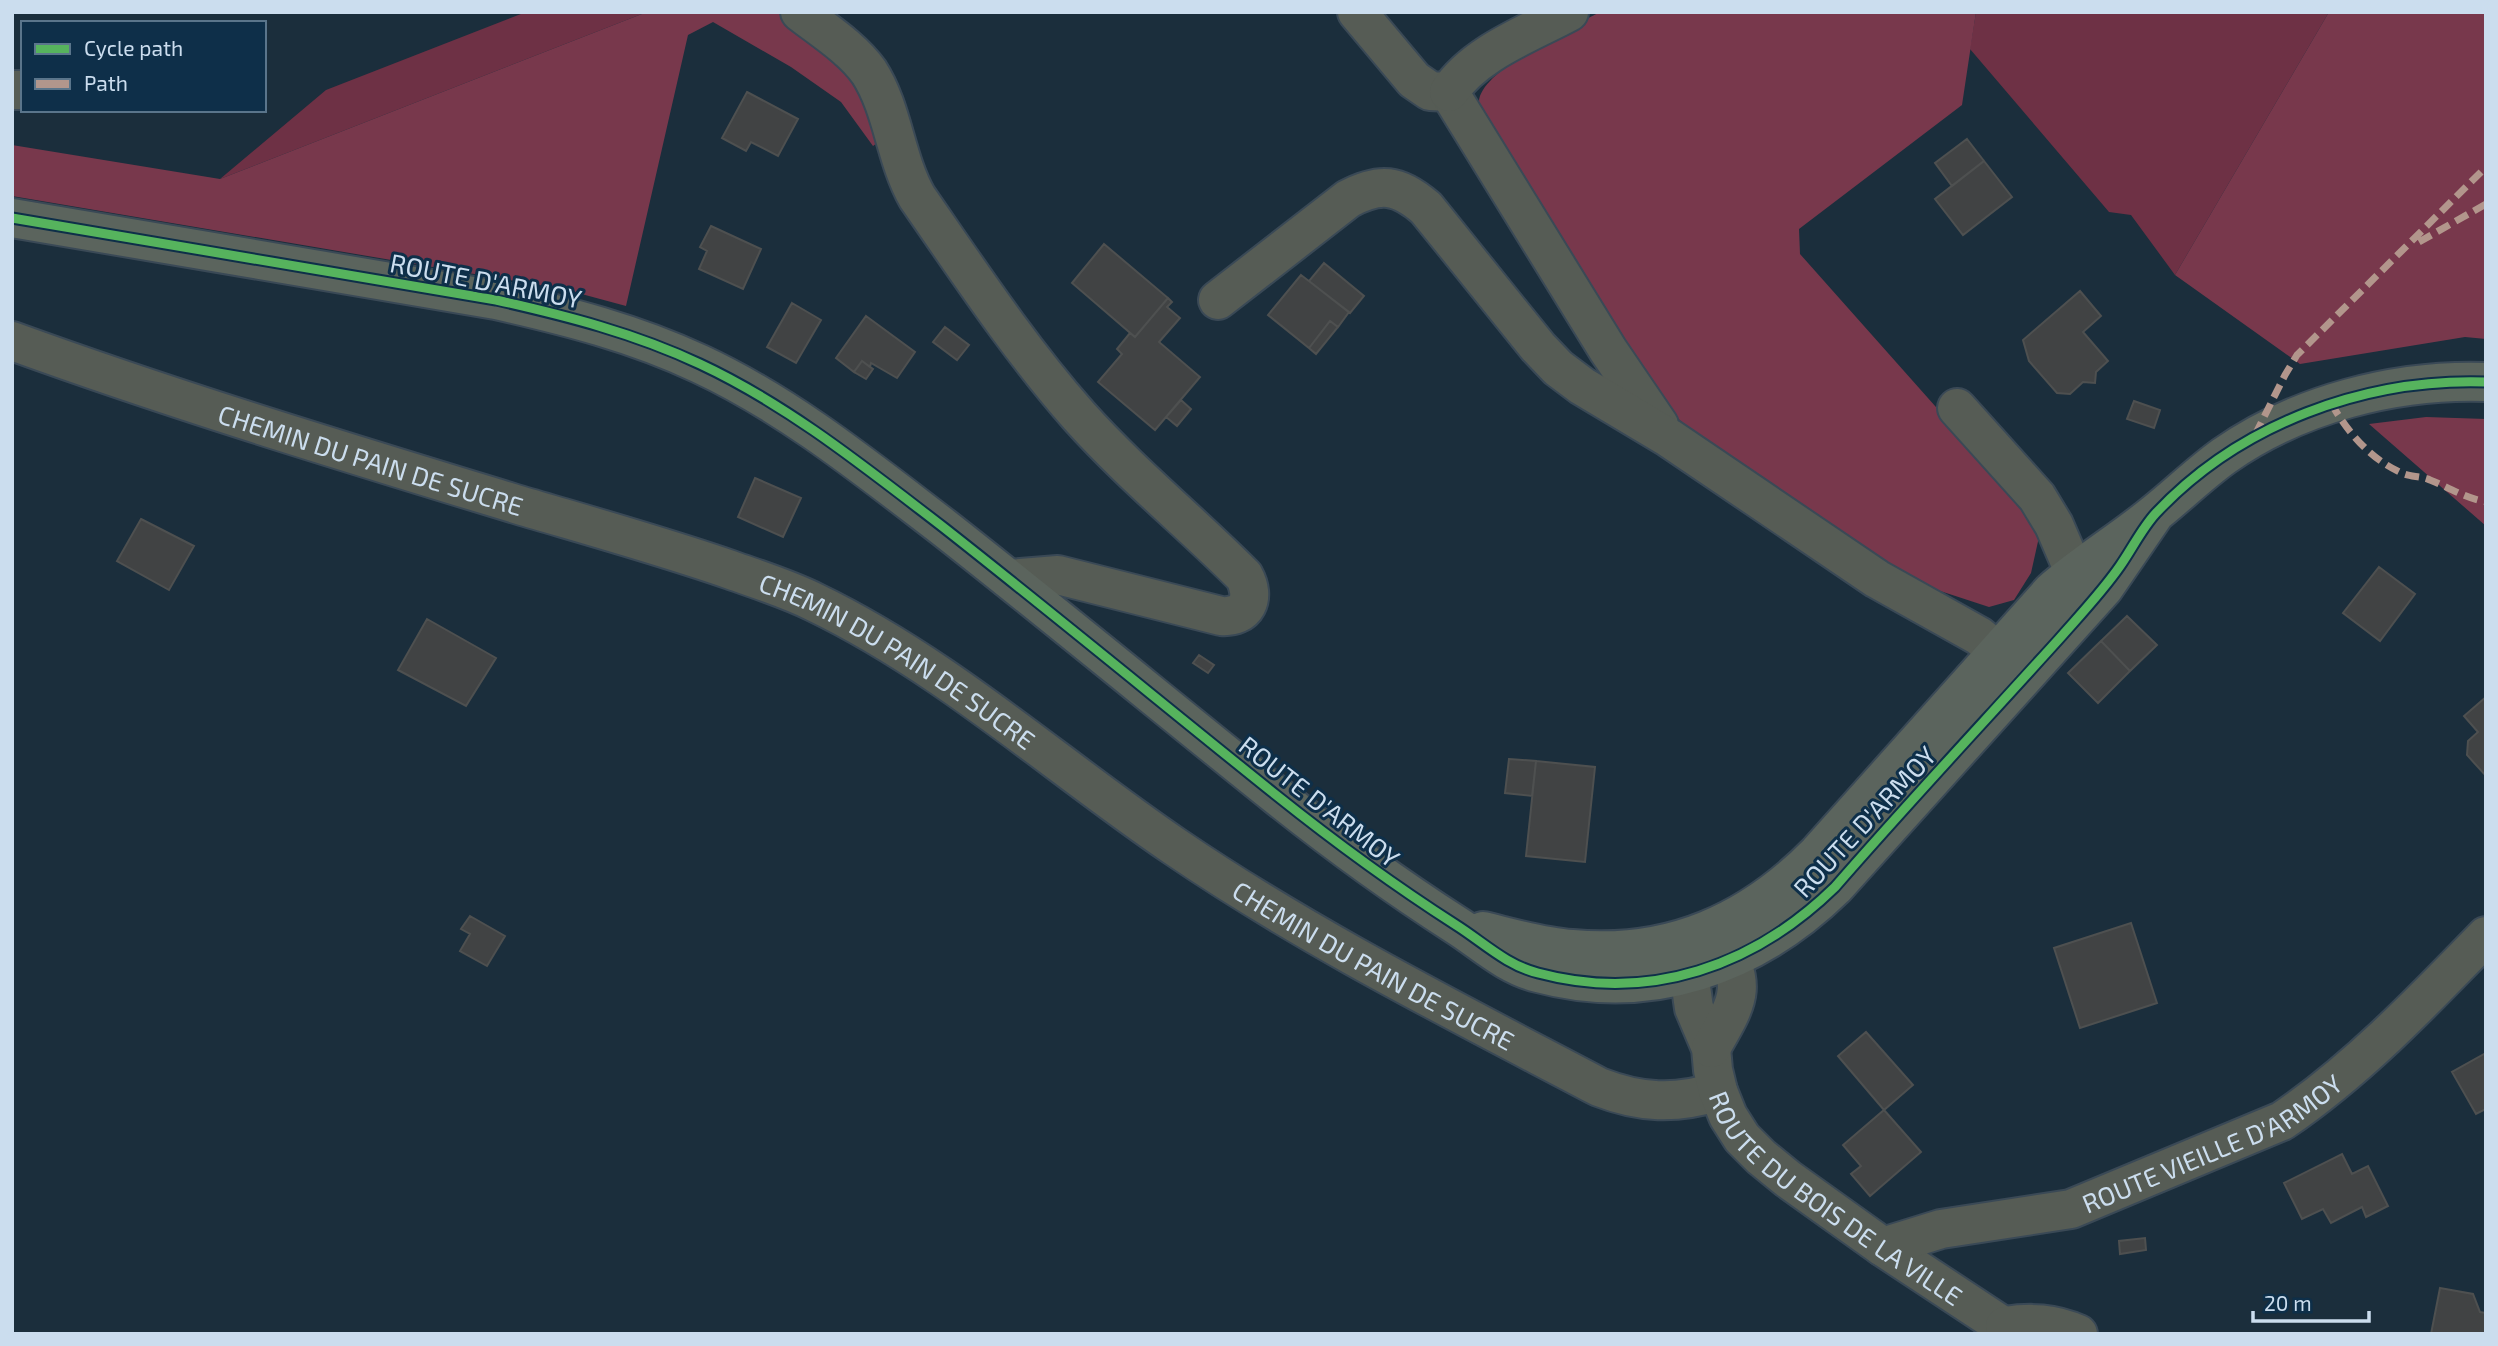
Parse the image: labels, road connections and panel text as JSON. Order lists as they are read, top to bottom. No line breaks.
{"streets":{"main road":["ROUTE D'ARMOY"],"street":["CHEMIN DU PAIN DE SUCRE","ROUTE VIEILLE D'ARMOY","ROUTE DU BOIS DE LA VILLE"]},"crossings":[["ROUTE D'ARMOY","ROUTE DU BOIS DE LA VILLE"],["CHEMIN DU PAIN DE SUCRE","ROUTE DU BOIS DE LA VILLE"],["ROUTE VIEILLE D'ARMOY","ROUTE DU BOIS DE LA VILLE"]],"legend":["Cycle path","Path"],"scale_bar":"20 m"}
